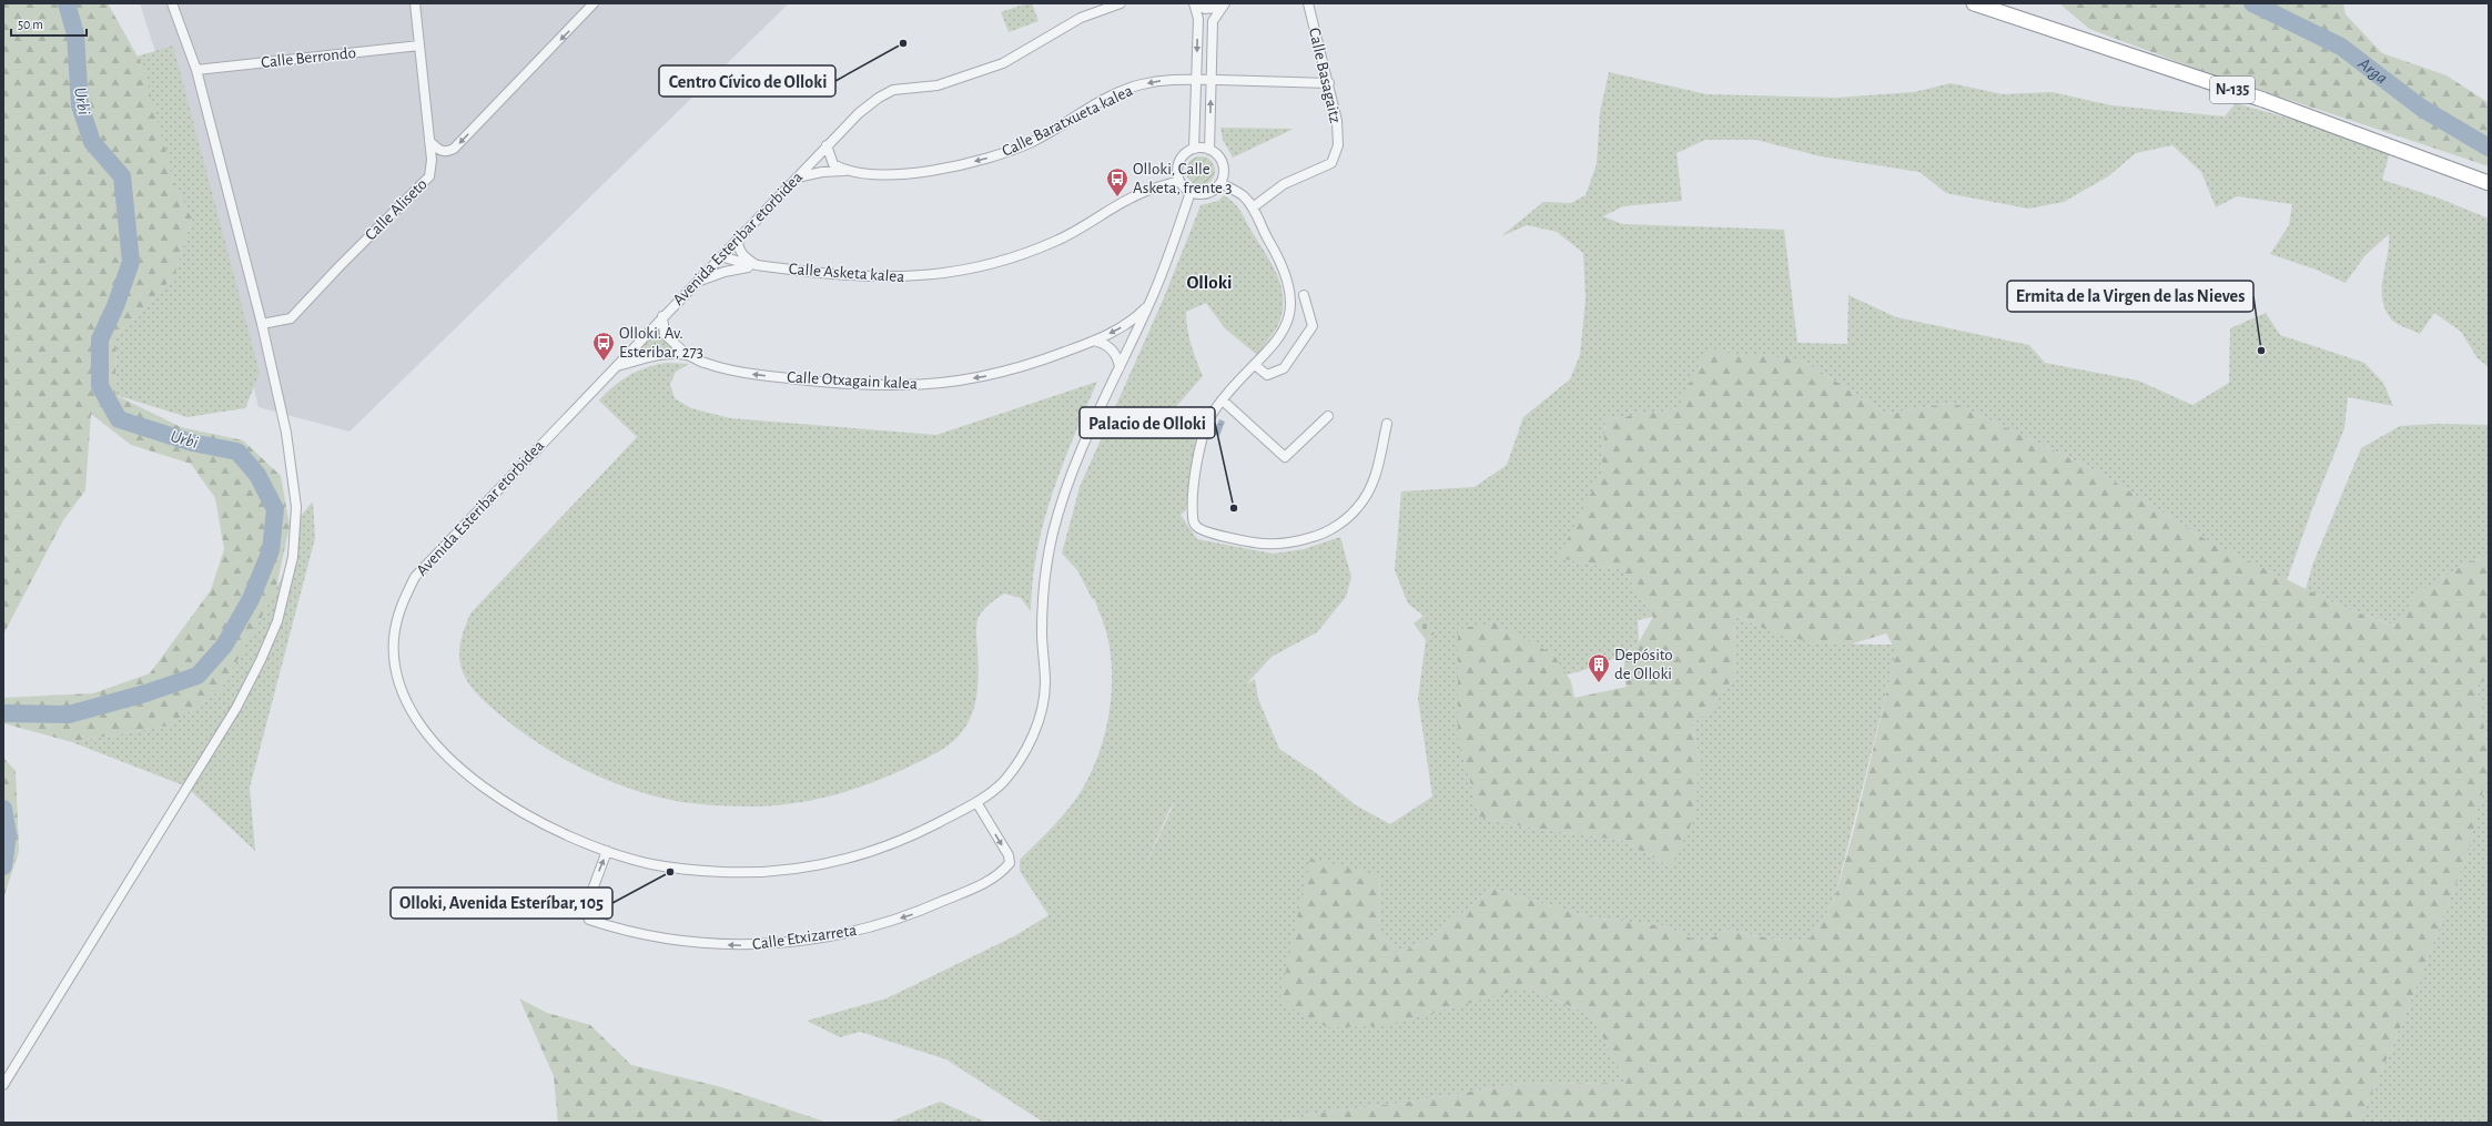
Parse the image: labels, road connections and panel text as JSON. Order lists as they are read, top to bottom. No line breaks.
{"streets":{"highway":["N-135"],"street":["Calle Berrondo","Calle Basagaitz","Calle Baratxueta kalea","Calle Aliseto","Avenida Esteribar etorbidea","Calle Asketa kalea","Calle Otxagain kalea","Calle Etxizarreta"]},"crossings":[["Calle Basagaitz","Calle Baratxueta kalea"],["Calle Baratxueta kalea","Avenida Esteribar etorbidea"],["Avenida Esteribar etorbidea","Calle Asketa kalea"],["Avenida Esteribar etorbidea","Calle Otxagain kalea"],["Avenida Esteribar etorbidea","Calle Etxizarreta"]],"one_way":["Calle Baratxueta kalea","Calle Otxagain kalea"],"districts":["Olloki"],"water":["Arga","Urbi"],"places":{"other":["Centro Cívico de Olloki","Ermita de la Virgen de las Nieves","Palacio de Olloki","Olloki, Avenida Esteríbar, 105"],"bus stop":["Olloki, Calle Asketa, frente 3","Olloki. Av. Esteribar, 273"],"building":["Depósito de Olloki"]},"scale_bar":"50 m"}
